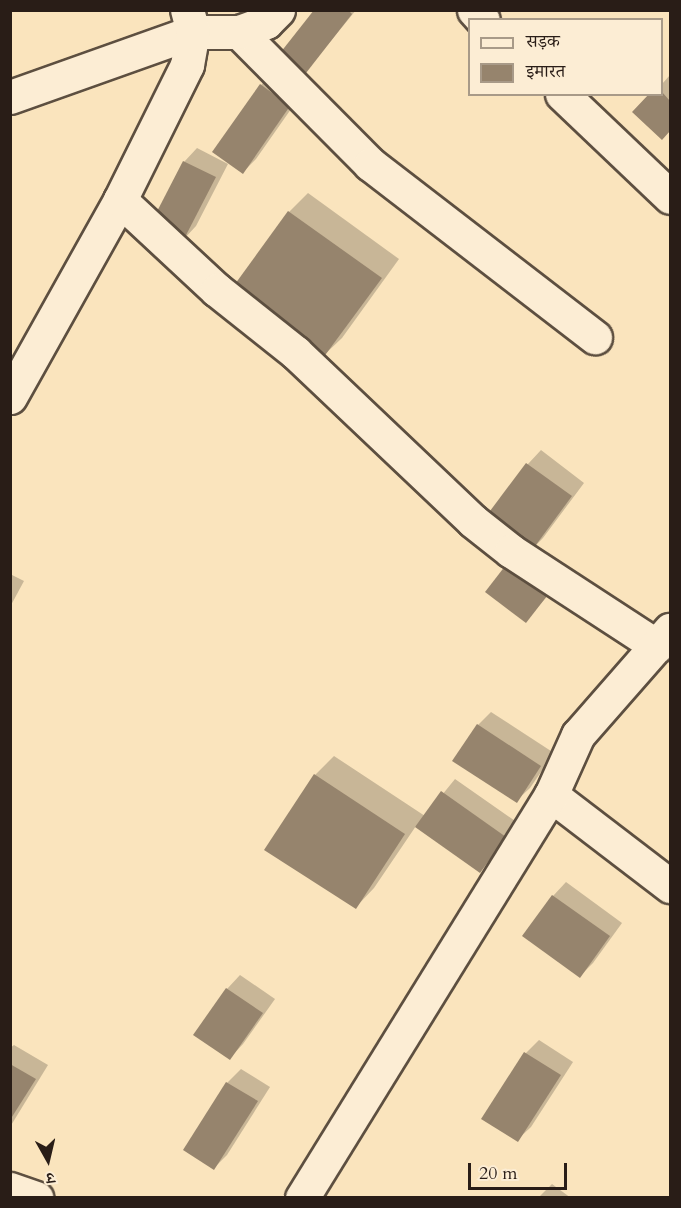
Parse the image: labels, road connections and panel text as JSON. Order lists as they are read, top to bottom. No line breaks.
{"legend":["सड़क","इमारत"],"scale_bar":"20 m","north":"bottom"}
